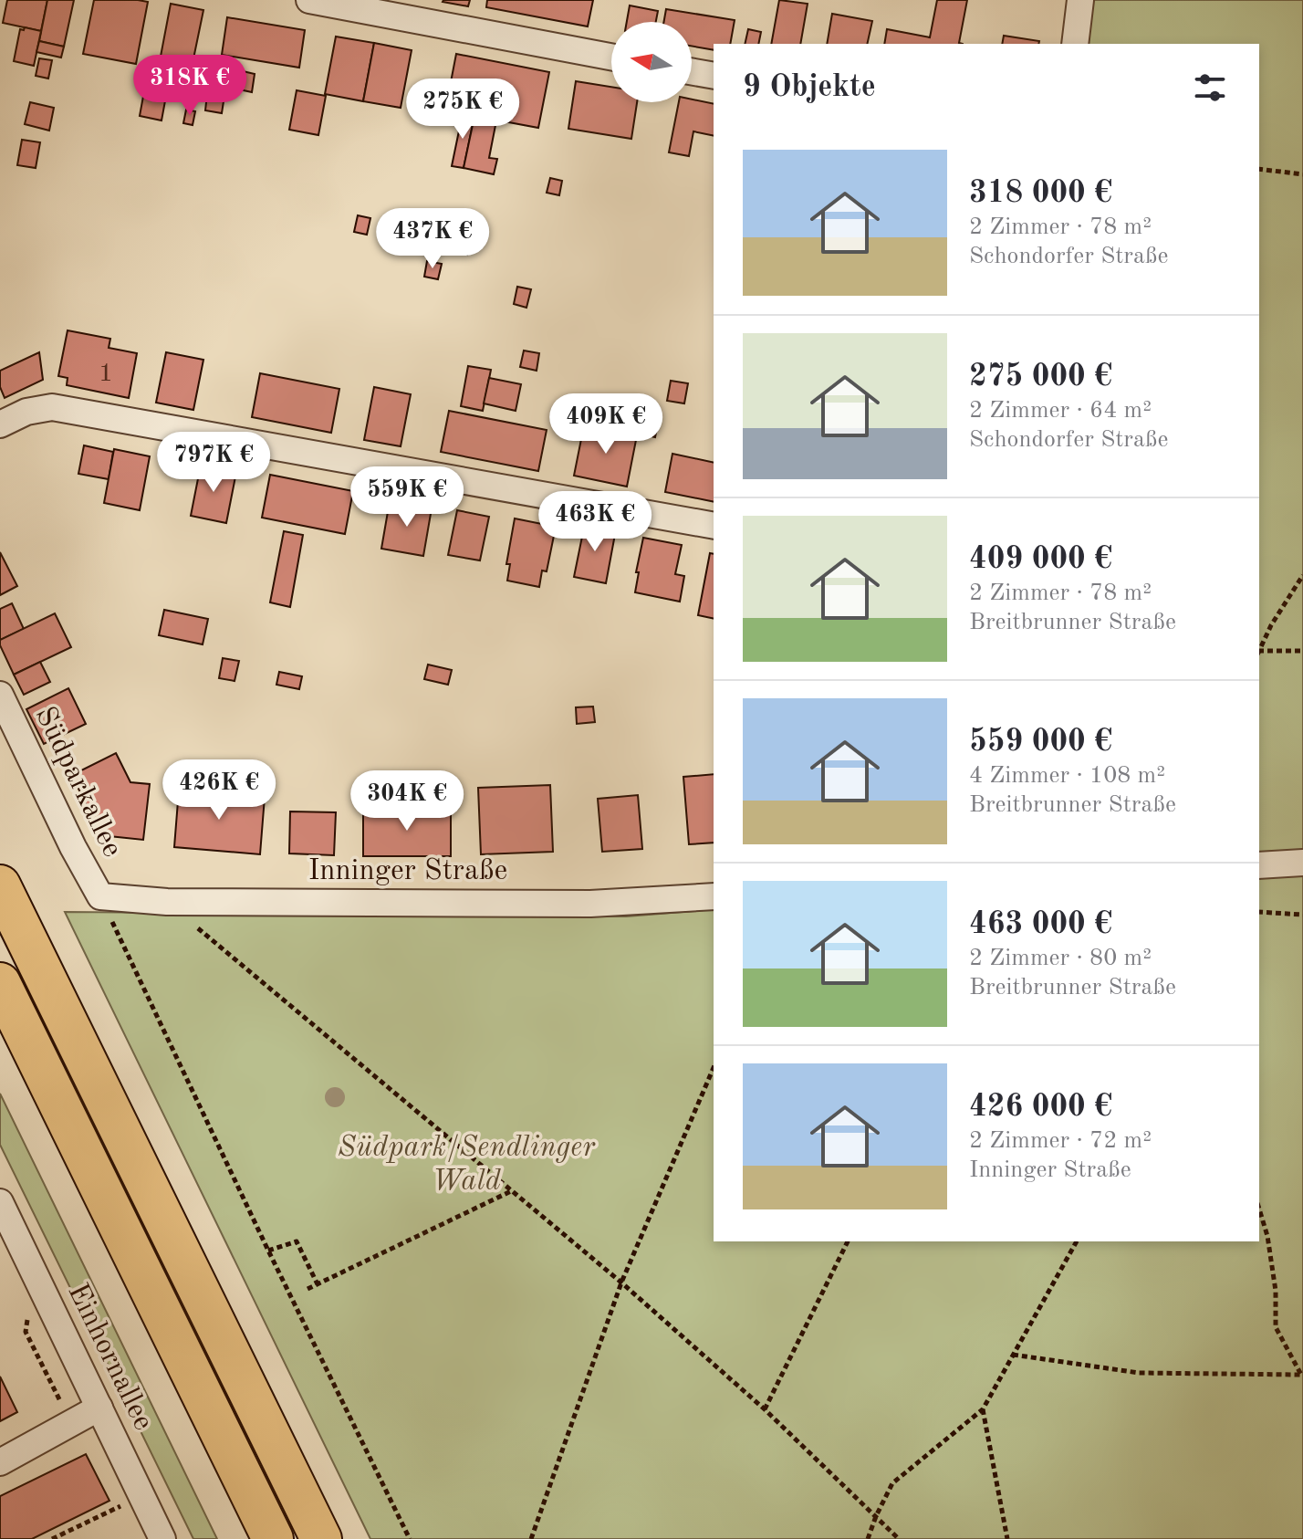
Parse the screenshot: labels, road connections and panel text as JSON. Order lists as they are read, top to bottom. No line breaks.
{"streets":{"street":["Südparkallee","Inninger Straße","Einhornallee"]},"crossings":[["Südparkallee","Inninger Straße"]],"parks":["Südpark/Sendlinger Wald"],"house_numbers":["1"],"north":"left","page":{"heading":"9 Objekte","price":["318K €","275K €","437K €","409K €","797K €","559K €","463K €","426K €","304K €"],"list":[{"name":"318 000 €","note":"2 Zimmer · 78 m² · Schondorfer Straße"},{"name":"275 000 €","note":"2 Zimmer · 64 m² · Schondorfer Straße"},{"name":"409 000 €","note":"2 Zimmer · 78 m² · Breitbrunner Straße"},{"name":"559 000 €","note":"4 Zimmer · 108 m² · Breitbrunner Straße"},{"name":"463 000 €","note":"2 Zimmer · 80 m² · Breitbrunner Straße"},{"name":"426 000 €","note":"2 Zimmer · 72 m² · Inninger Straße"}]}}
